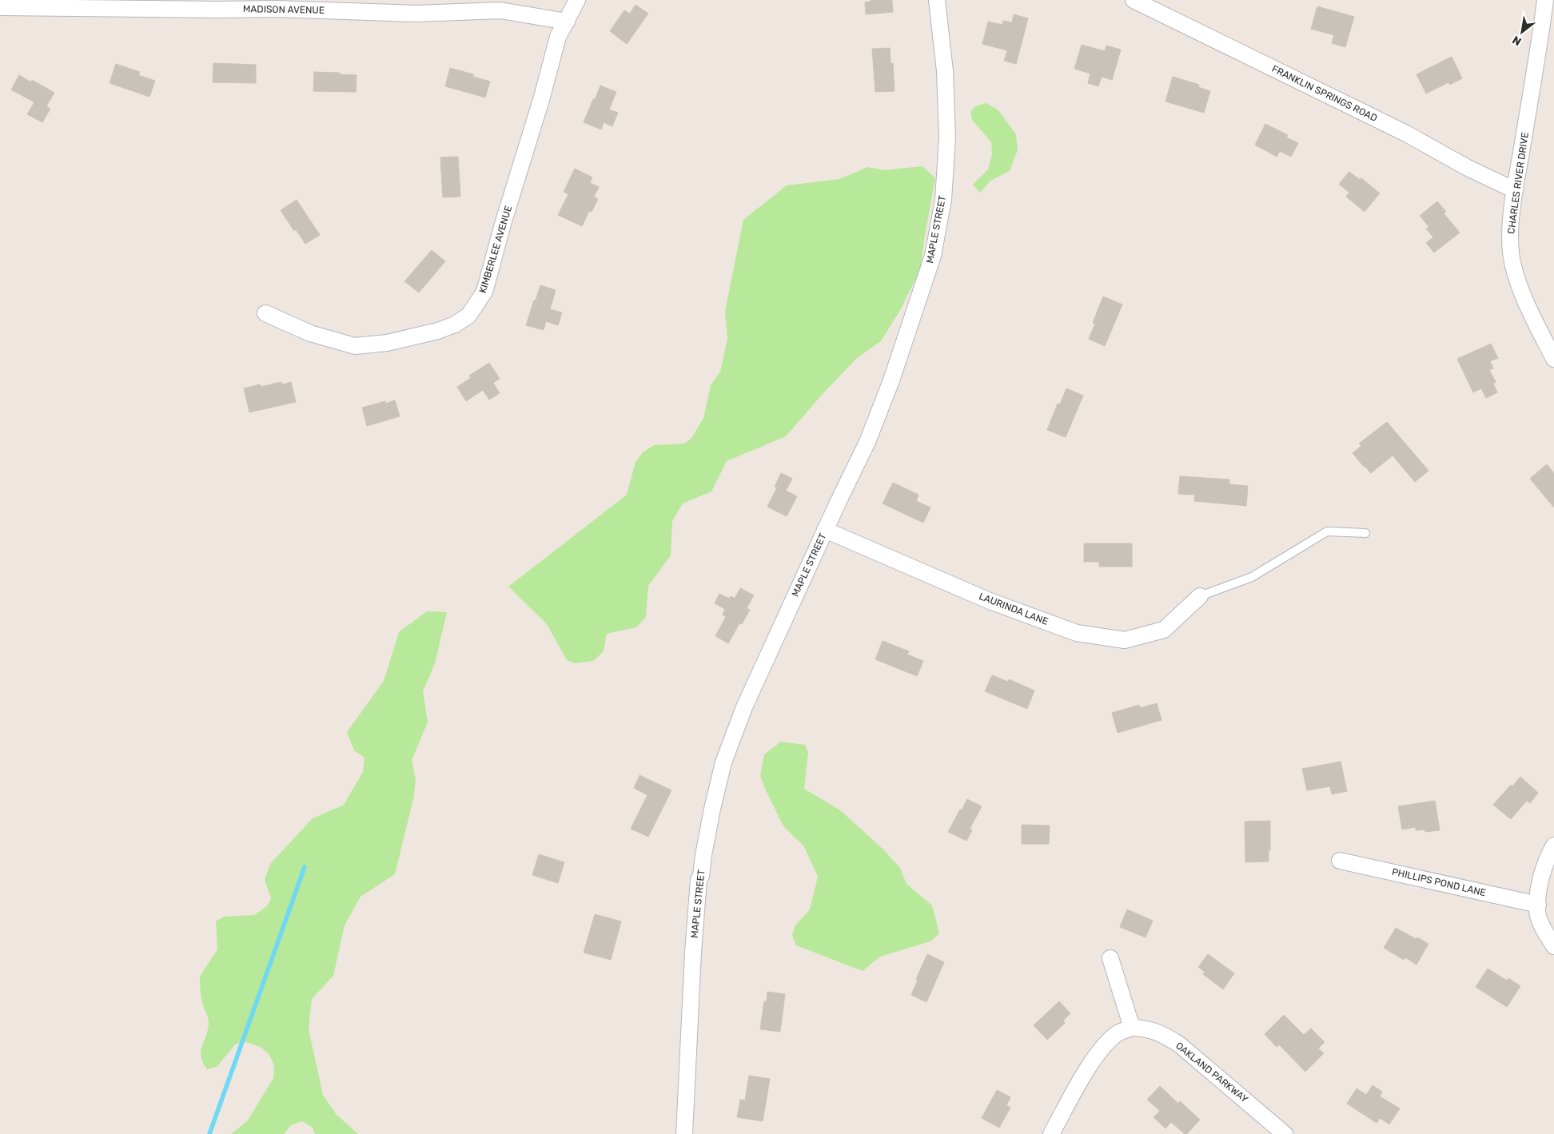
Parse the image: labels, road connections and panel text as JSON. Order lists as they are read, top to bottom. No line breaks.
{"streets":{"street":["MADISON AVENUE","FRANKLIN SPRINGS ROAD","CHARLES RIVER DRIVE","MAPLE STREET","KIMBERLEE AVENUE","LAURINDA LANE","PHILLIPS POND LANE","OAKLAND PARKWAY"]},"crossings":[["MADISON AVENUE","KIMBERLEE AVENUE"],["FRANKLIN SPRINGS ROAD","CHARLES RIVER DRIVE"],["MAPLE STREET","LAURINDA LANE"]],"north":"bottom left"}
